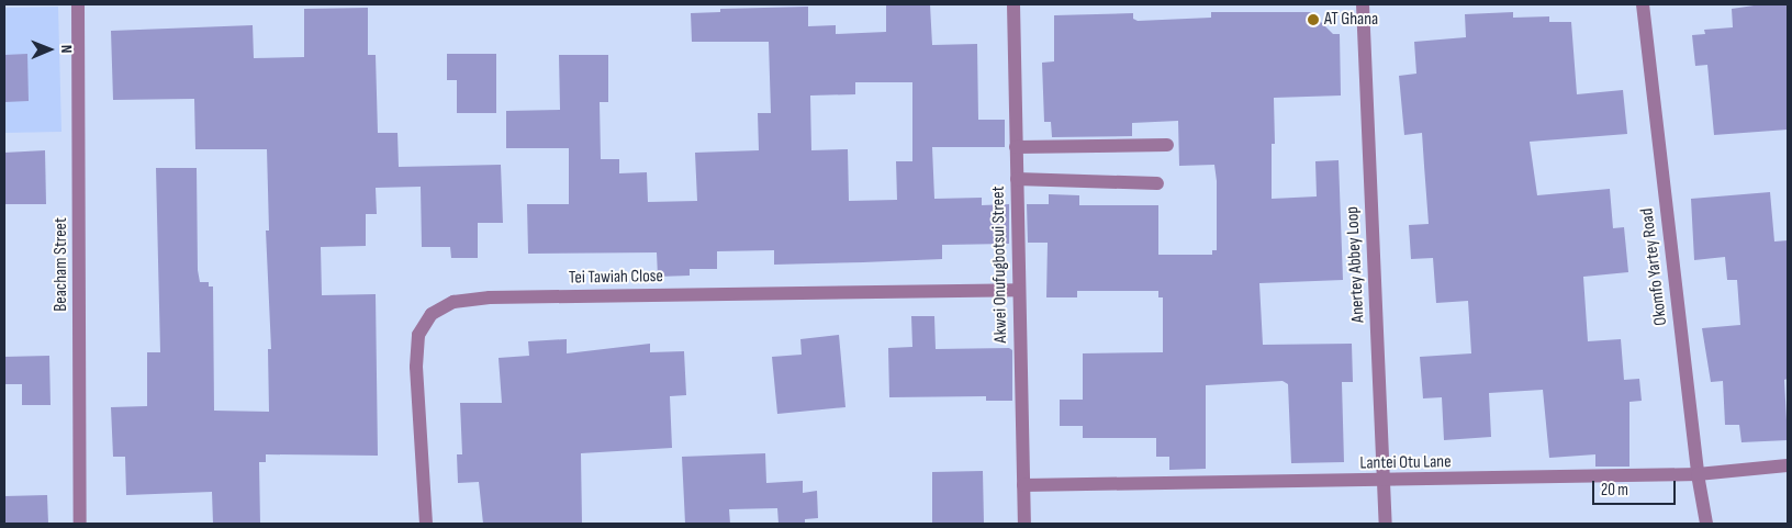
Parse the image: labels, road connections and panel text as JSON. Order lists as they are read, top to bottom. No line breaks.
{"streets":{"street":["Beacham Street","Akwei Onufugbotsui Street","Anertey Abbey Loop","Okomfo Yartey Road","Tei Tawiah Close","Lantei Otu Lane"]},"crossings":[["Akwei Onufugbotsui Street","Tei Tawiah Close"],["Akwei Onufugbotsui Street","Lantei Otu Lane"],["Anertey Abbey Loop","Lantei Otu Lane"],["Okomfo Yartey Road","Lantei Otu Lane"]],"places":["AT Ghana"],"scale_bar":"20 m","north":"right"}
